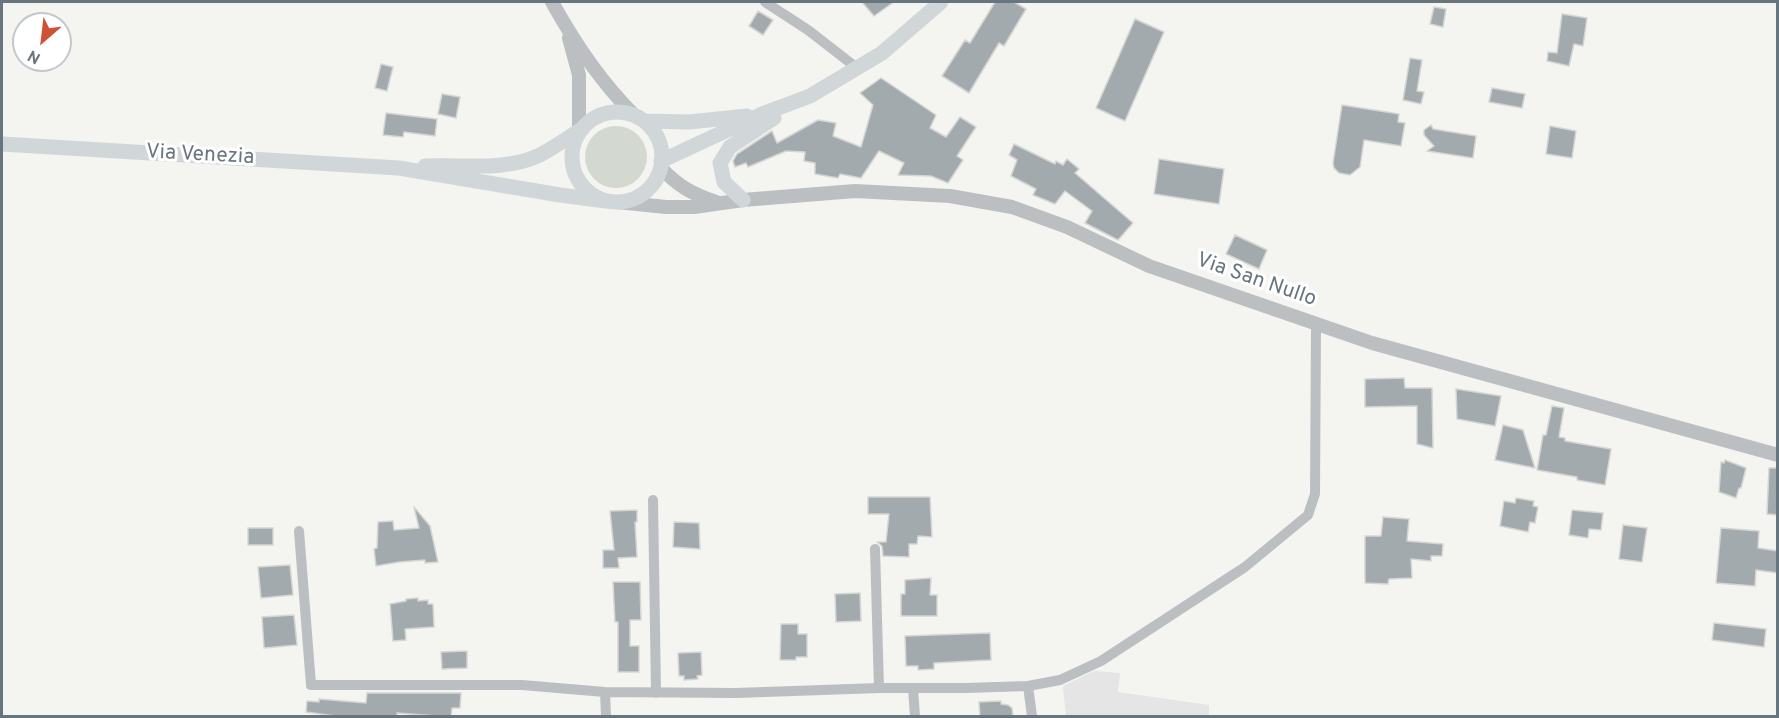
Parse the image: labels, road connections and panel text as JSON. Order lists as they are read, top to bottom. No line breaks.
{"streets":{"main road":["Via Venezia"],"street":["Via San Nullo"]},"crossings":[["Via Venezia","Via San Nullo"]],"north":"bottom left"}
